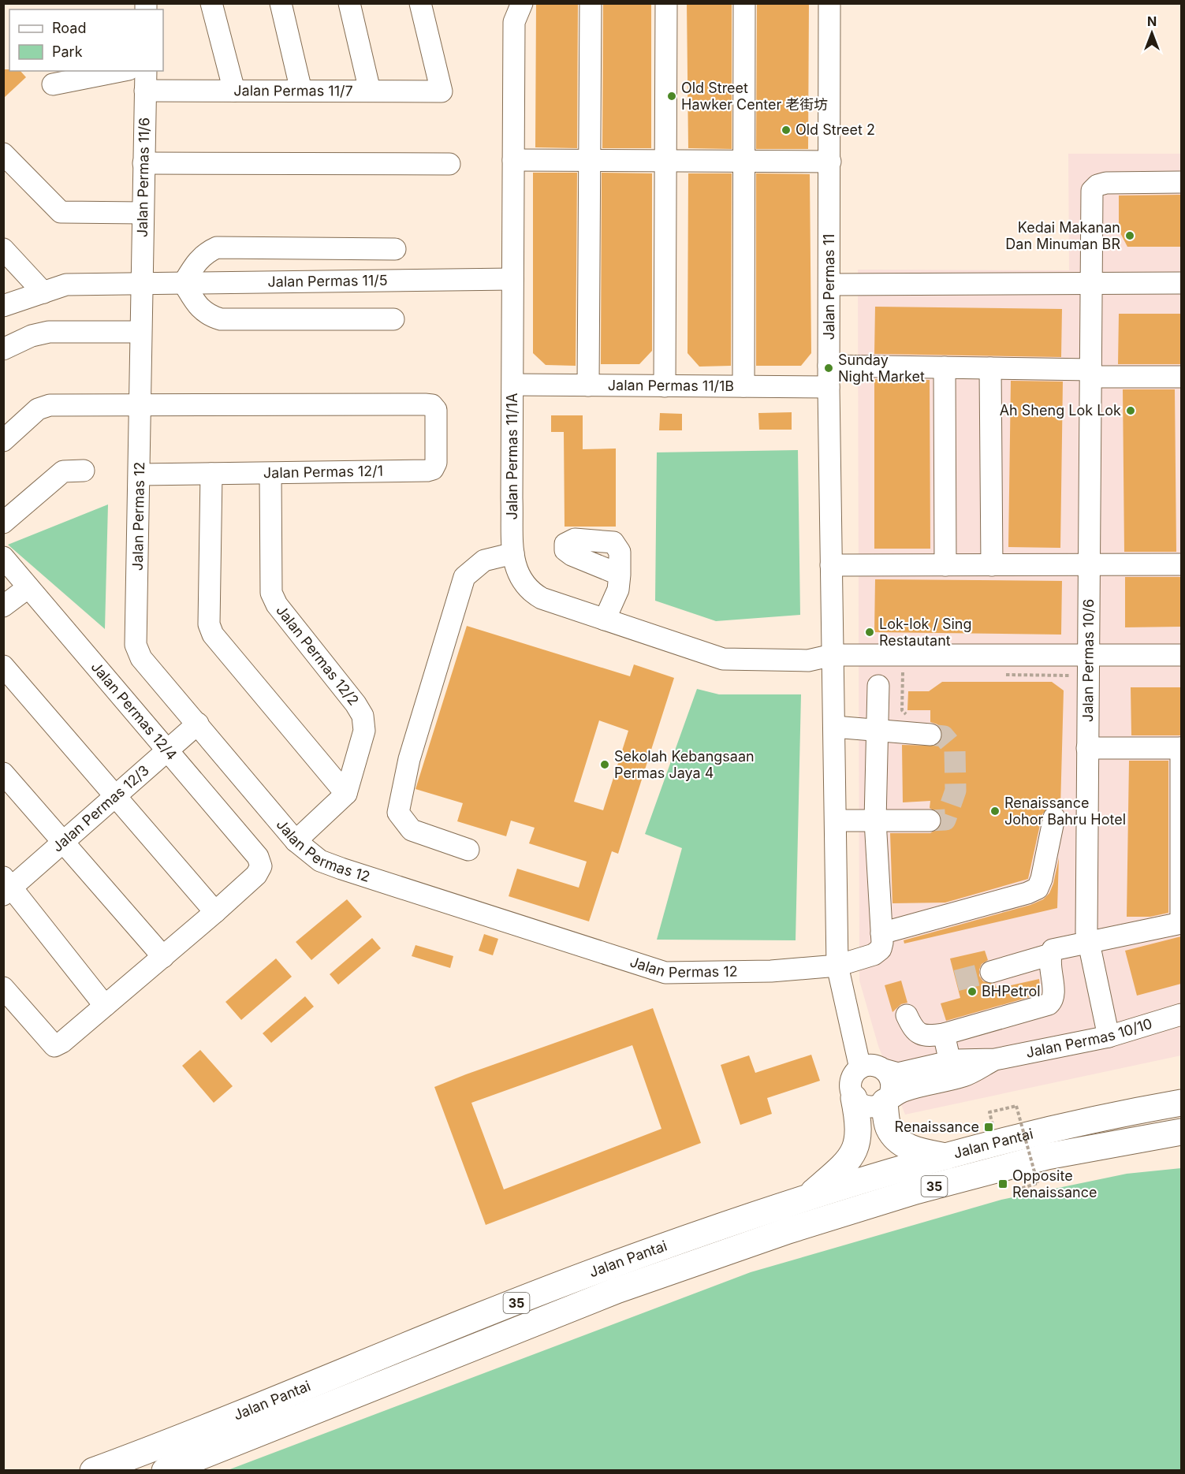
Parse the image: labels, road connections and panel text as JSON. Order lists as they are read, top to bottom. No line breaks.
{"streets":{"highway":["Jalan Pantai","35"],"street":["Jalan Permas 11/7","Jalan Permas 11/6","Jalan Permas 11/5","Jalan Permas 11","Jalan Permas 11/1B","Jalan Permas 11/1A","Jalan Permas 12/1","Jalan Permas 12","Jalan Permas 12/2","Jalan Permas 10/6","Jalan Permas 12/4","Jalan Permas 12/3","Jalan Permas 10/10"]},"crossings":[["Jalan Permas 11/7","Jalan Permas 11/6"],["Jalan Permas 11/6","Jalan Permas 11/5"],["Jalan Permas 11/6","Jalan Permas 12"],["Jalan Permas 11/5","Jalan Permas 11/1A"],["Jalan Permas 11/5","Jalan Permas 12"],["Jalan Permas 11","Jalan Permas 11/1B"],["Jalan Permas 11","Jalan Permas 11/1A"],["Jalan Permas 11","Jalan Permas 12"],["Jalan Permas 11/1B","Jalan Permas 11/1A"],["Jalan Permas 11/1A","Jalan Permas 10/6"],["Jalan Permas 12/1","Jalan Permas 12"],["Jalan Permas 12/1","Jalan Permas 12/2"],["Jalan Permas 12","Jalan Permas 12/3"],["Jalan Permas 10/6","Jalan Permas 10/10"],["Jalan Permas 12/4","Jalan Permas 12/3"]],"places":{"other":["Old Street Hawker Center 老街坊","Old Street 2","Kedai Makanan Dan Minuman BR","Sunday Night Market","Ah Sheng Lok Lok","Lok-lok / Sing Restautant","Sekolah Kebangsaan Permas Jaya 4","Renaissance Johor Bahru Hotel","BHPetrol"],"transit":["Renaissance","Opposite Renaissance"]},"legend":["Road","Park"],"north":"top"}
